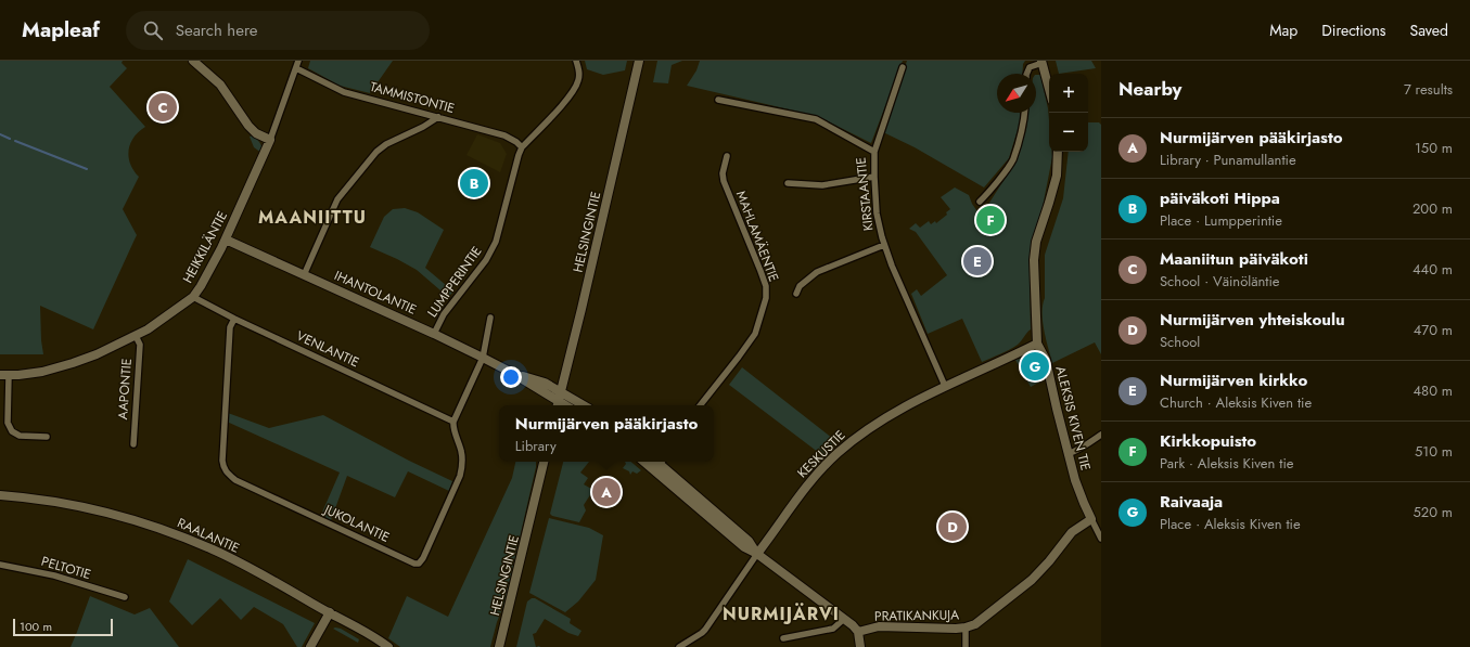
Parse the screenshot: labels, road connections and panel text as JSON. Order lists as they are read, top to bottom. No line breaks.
{"streets":{"street":["TAMMISTONTIE","KIRSTAANTIE","HELSINGINTIE","MAHLAMÄENTIE","HEIKKILÄNTIE","LUMPPERINTIE","IHANTOLANTIE","VENLANTIE","AAPONTIE","ALEKSIS KIVEN TIE","KESKUSTIE","JUKOLANTIE","RAALANTIE","PELTOTIE","PRATIKANKUJA"]},"crossings":[["TAMMISTONTIE","HEIKKILÄNTIE"],["TAMMISTONTIE","LUMPPERINTIE"],["KIRSTAANTIE","KESKUSTIE"],["HELSINGINTIE","IHANTOLANTIE"],["HEIKKILÄNTIE","IHANTOLANTIE"],["HEIKKILÄNTIE","VENLANTIE"],["HEIKKILÄNTIE","AAPONTIE"],["LUMPPERINTIE","IHANTOLANTIE"],["VENLANTIE","JUKOLANTIE"],["ALEKSIS KIVEN TIE","KESKUSTIE"],["ALEKSIS KIVEN TIE","PRATIKANKUJA"]],"districts":["MAANIITTU","NURMIJÄRVI"],"scale_bar":"100 m","north":"bottom left","page":{"header":"Mapleaf","search":"Search here","nav":["Map","Directions","Saved"],"heading":["Nearby","7 results"],"map_buttons":["+","−"],"pins":["C","B","F","E","G","A","D"],"list":[{"mark":"A","name":"Nurmijärven pääkirjasto","note":"Library · Punamullantie","value":"150 m"},{"mark":"B","name":"päiväkoti Hippa","note":"Place · Lumpperintie","value":"200 m"},{"mark":"C","name":"Maaniitun päiväkoti","note":"School · Väinöläntie","value":"440 m"},{"mark":"D","name":"Nurmijärven yhteiskoulu","note":"School","value":"470 m"},{"mark":"E","name":"Nurmijärven kirkko","note":"Church · Aleksis Kiven tie","value":"480 m"},{"mark":"F","name":"Kirkkopuisto","note":"Park · Aleksis Kiven tie","value":"510 m"},{"mark":"G","name":"Raivaaja","note":"Place · Aleksis Kiven tie","value":"520 m"}],"popup":["Nurmijärven pääkirjasto","Library"],"scale":"100 m"}}
